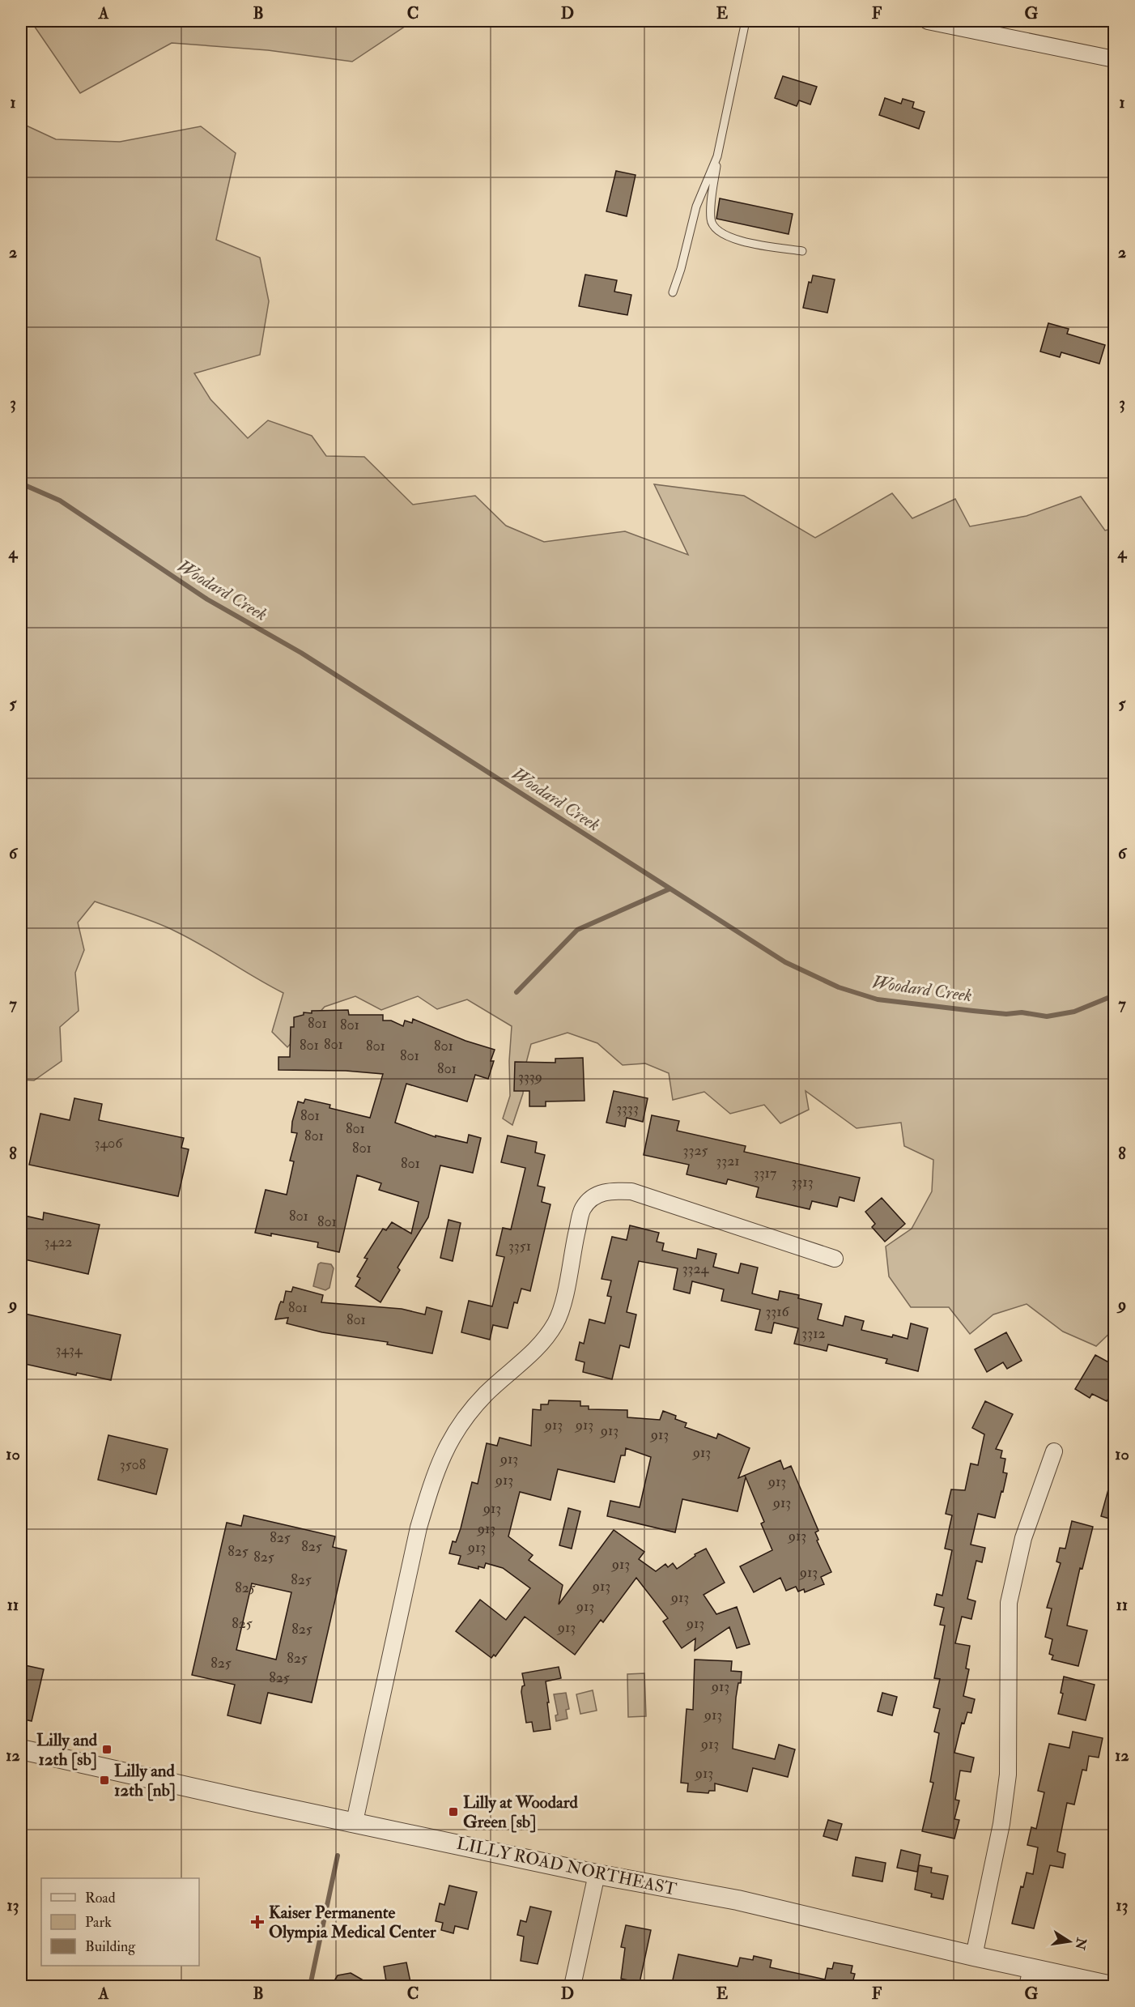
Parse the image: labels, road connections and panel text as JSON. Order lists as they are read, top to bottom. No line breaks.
{"streets":{"street":["LILLY ROAD NORTHEAST"]},"water":["Woodard Creek"],"places":{"transit":["Lilly and 12th [sb]","Lilly and 12th [nb]","Lilly at Woodard Green [sb]"],"health":["Kaiser Permanente Olympia Medical Center"]},"house_numbers":["801","801","801","801","801","801","801","801","3339","3333","801","801","801","3406","801","3325","3321","801","3317","3313","801","801","3422","3351","3324","801","3316","801","3312","3434","913","913","913","913","913","913","3508","913","913","913","913","913","913","825","825","913","825","825","913","913","825","913","825","913","913","825","913","913","825","825","825","825","913","913","913","913"],"legend":["Road","Park","Building"],"north":"right","grid":{"columns":["A","B","C","D","E","F","G"],"rows":["1","2","3","4","5","6","7","8","9","10","11","12","13"]}}
